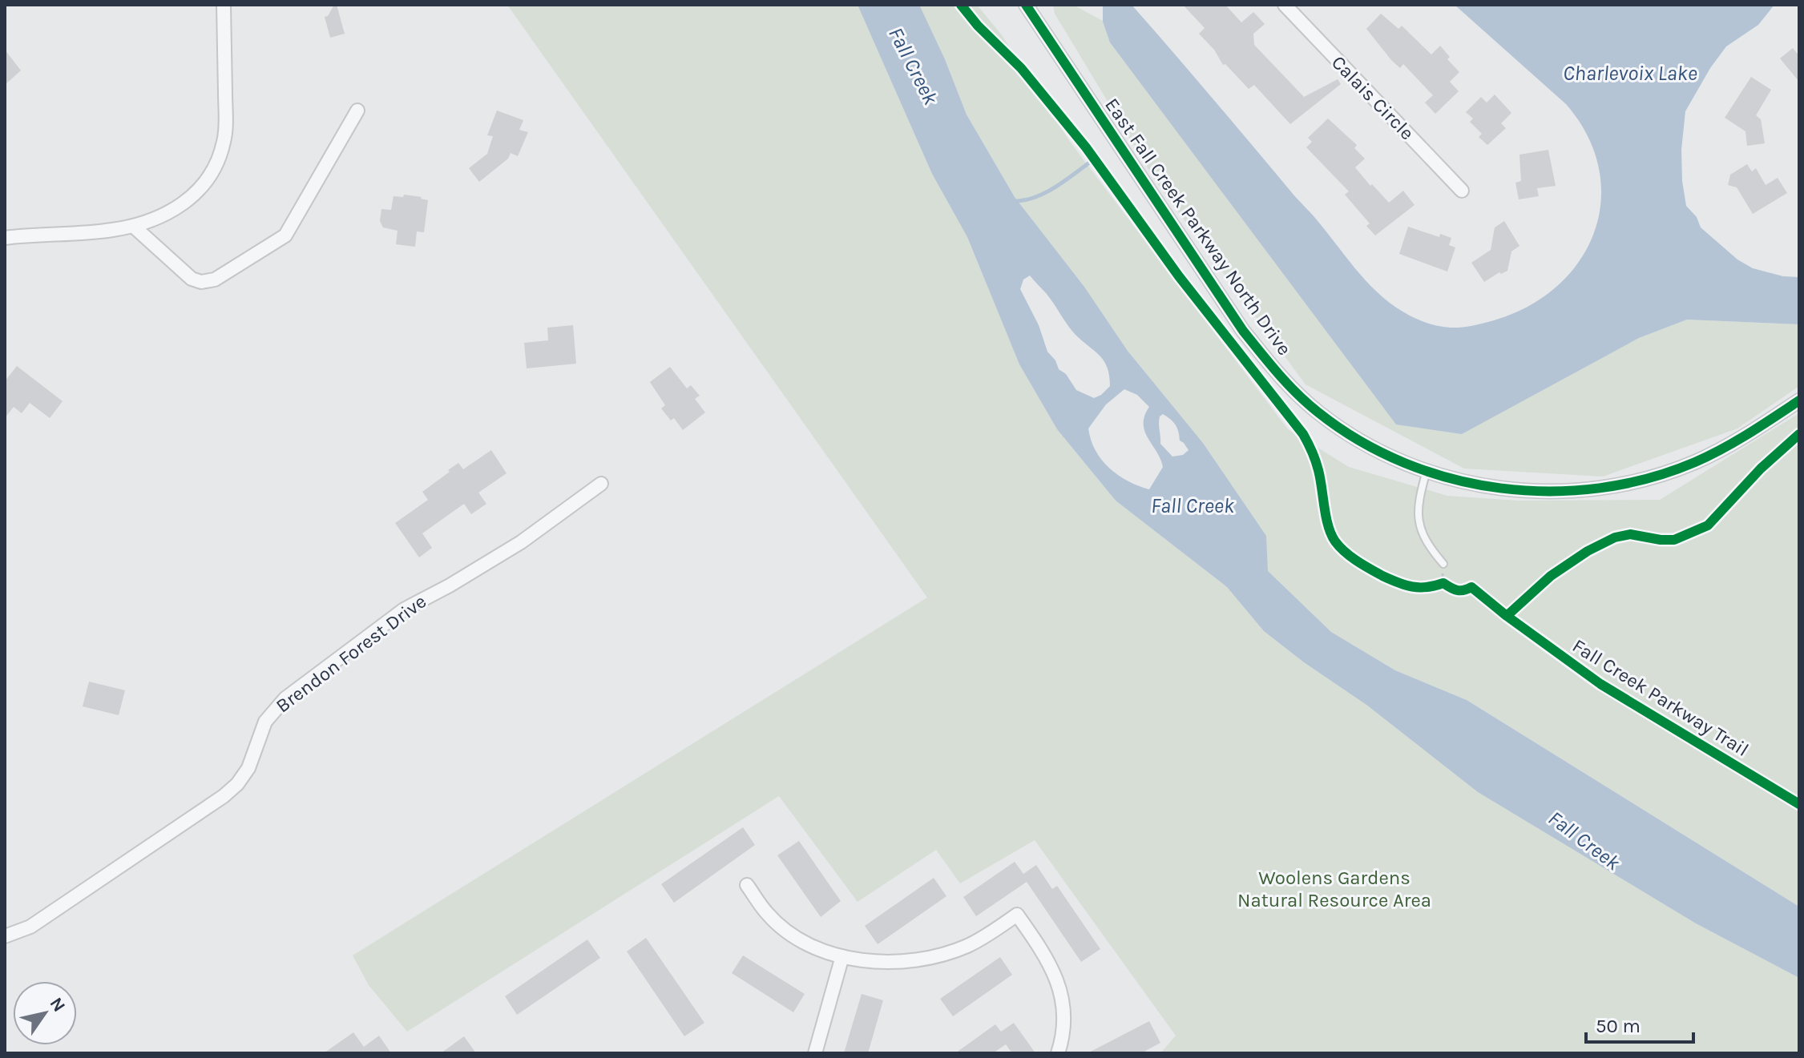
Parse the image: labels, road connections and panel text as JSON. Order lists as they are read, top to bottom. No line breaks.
{"streets":{"street":["Calais Circle","East Fall Creek Parkway North Drive","Brendon Forest Drive"],"cycle path":["Fall Creek Parkway Trail"]},"water":["Fall Creek","Charlevoix Lake"],"parks":["Woolens Gardens Natural Resource Area"],"scale_bar":"50 m","north":"top right"}
